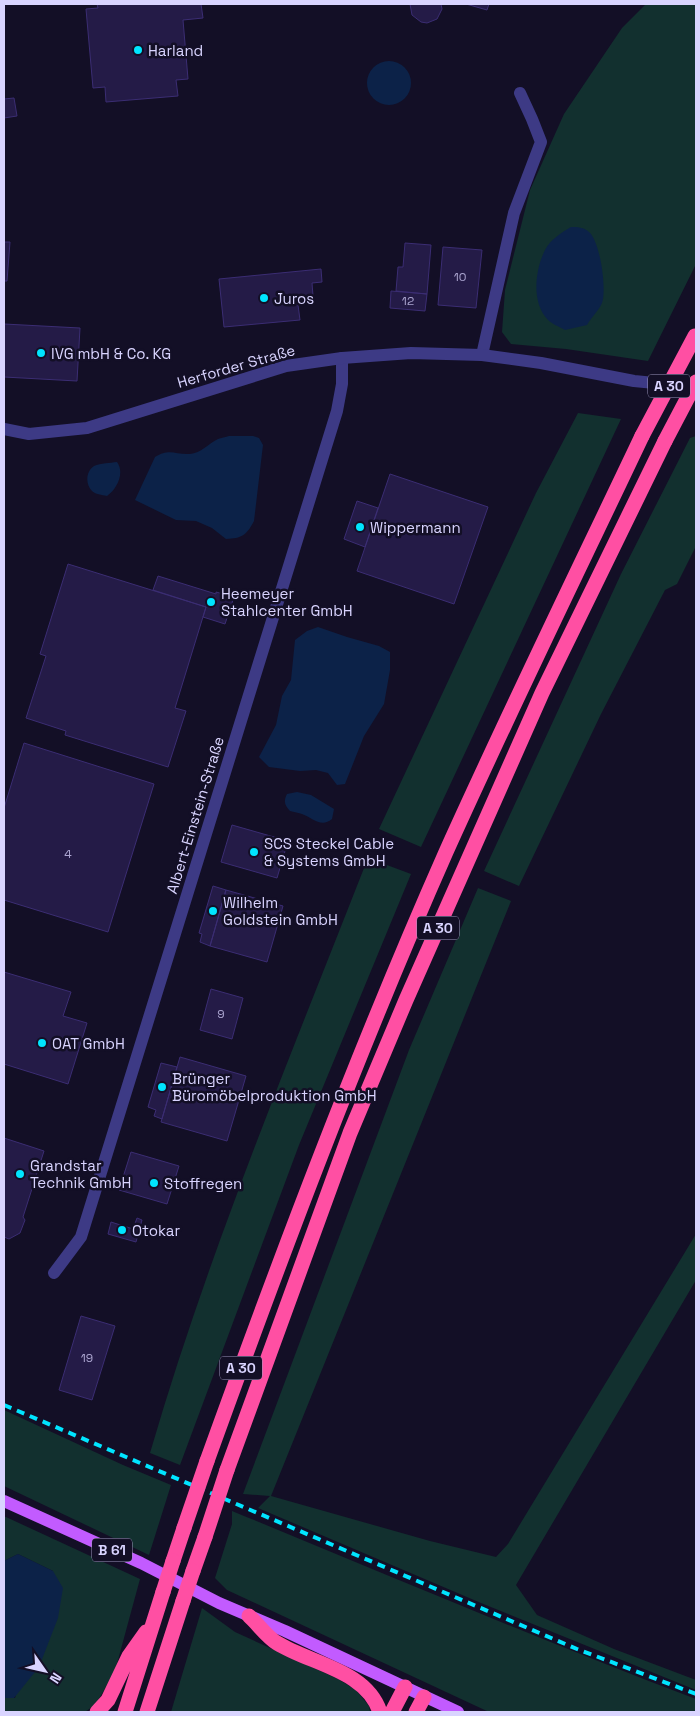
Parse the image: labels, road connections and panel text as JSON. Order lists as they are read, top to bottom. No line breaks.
{"streets":{"highway":["A 30"],"main road":["B 61"],"street":["Herforder Straße","Albert-Einstein-Straße"]},"crossings":[["Herforder Straße","Albert-Einstein-Straße"]],"places":["Harland","Juros","IVG mbH & Co. KG","Wippermann","Heemeyer Stahlcenter GmbH","SCS Steckel Cable & Systems GmbH","Wilhelm Goldstein GmbH","OAT GmbH","Brünger Büromöbelproduktion GmbH","Grandstar Technik GmbH","Stoffregen","Otokar"],"house_numbers":["10","12","4","9","19"],"north":"bottom right"}
